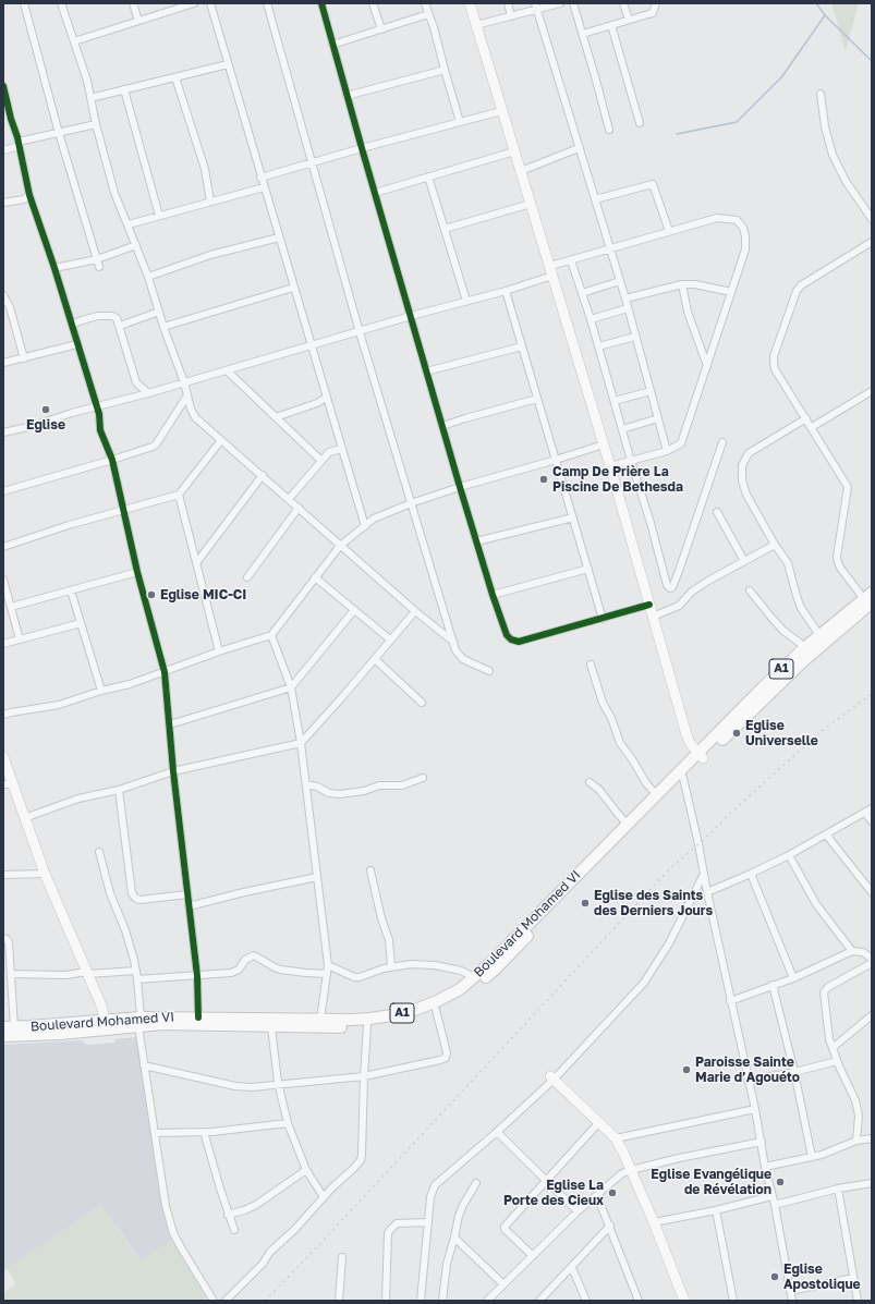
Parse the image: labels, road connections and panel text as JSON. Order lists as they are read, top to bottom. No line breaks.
{"streets":{"main road":["A1","Boulevard Mohamed VI"]},"places":["Eglise","Camp De Prière La Piscine De Bethesda","Eglise MIC-CI","Eglise Universelle","Eglise des Saints des Derniers Jours","Paroisse Sainte Marie d’Agouéto","Eglise Evangélique de Révélation","Eglise La Porte des Cieux","Eglise Apostolique"]}
